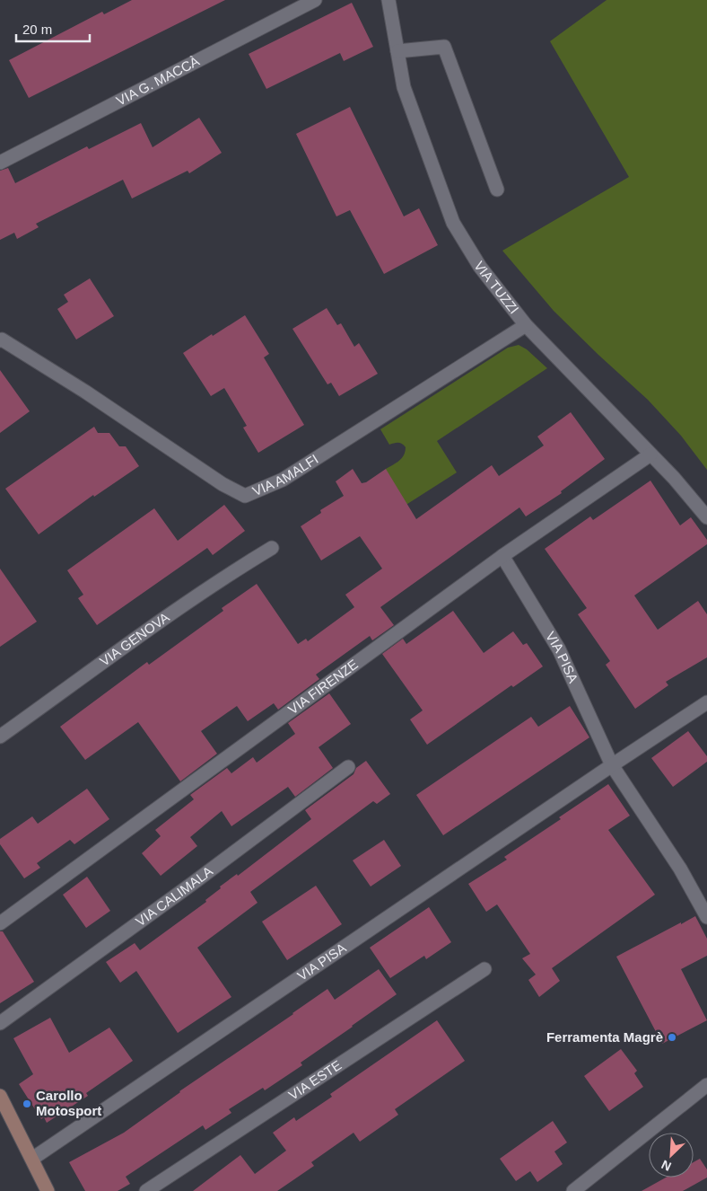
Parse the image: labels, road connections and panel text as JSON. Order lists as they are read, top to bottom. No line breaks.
{"streets":{"street":["VIA G. MACCÀ","VIA TUZZI","VIA AMALFI","VIA GENOVA","VIA PISA","VIA FIRENZE","VIA CALIMALA","VIA ESTE"]},"crossings":[["VIA TUZZI","VIA AMALFI"],["VIA TUZZI","VIA FIRENZE"],["VIA PISA","VIA FIRENZE"]],"places":["Ferramenta Magrè","Carollo Motosport"],"scale_bar":"20 m","north":"bottom left"}
